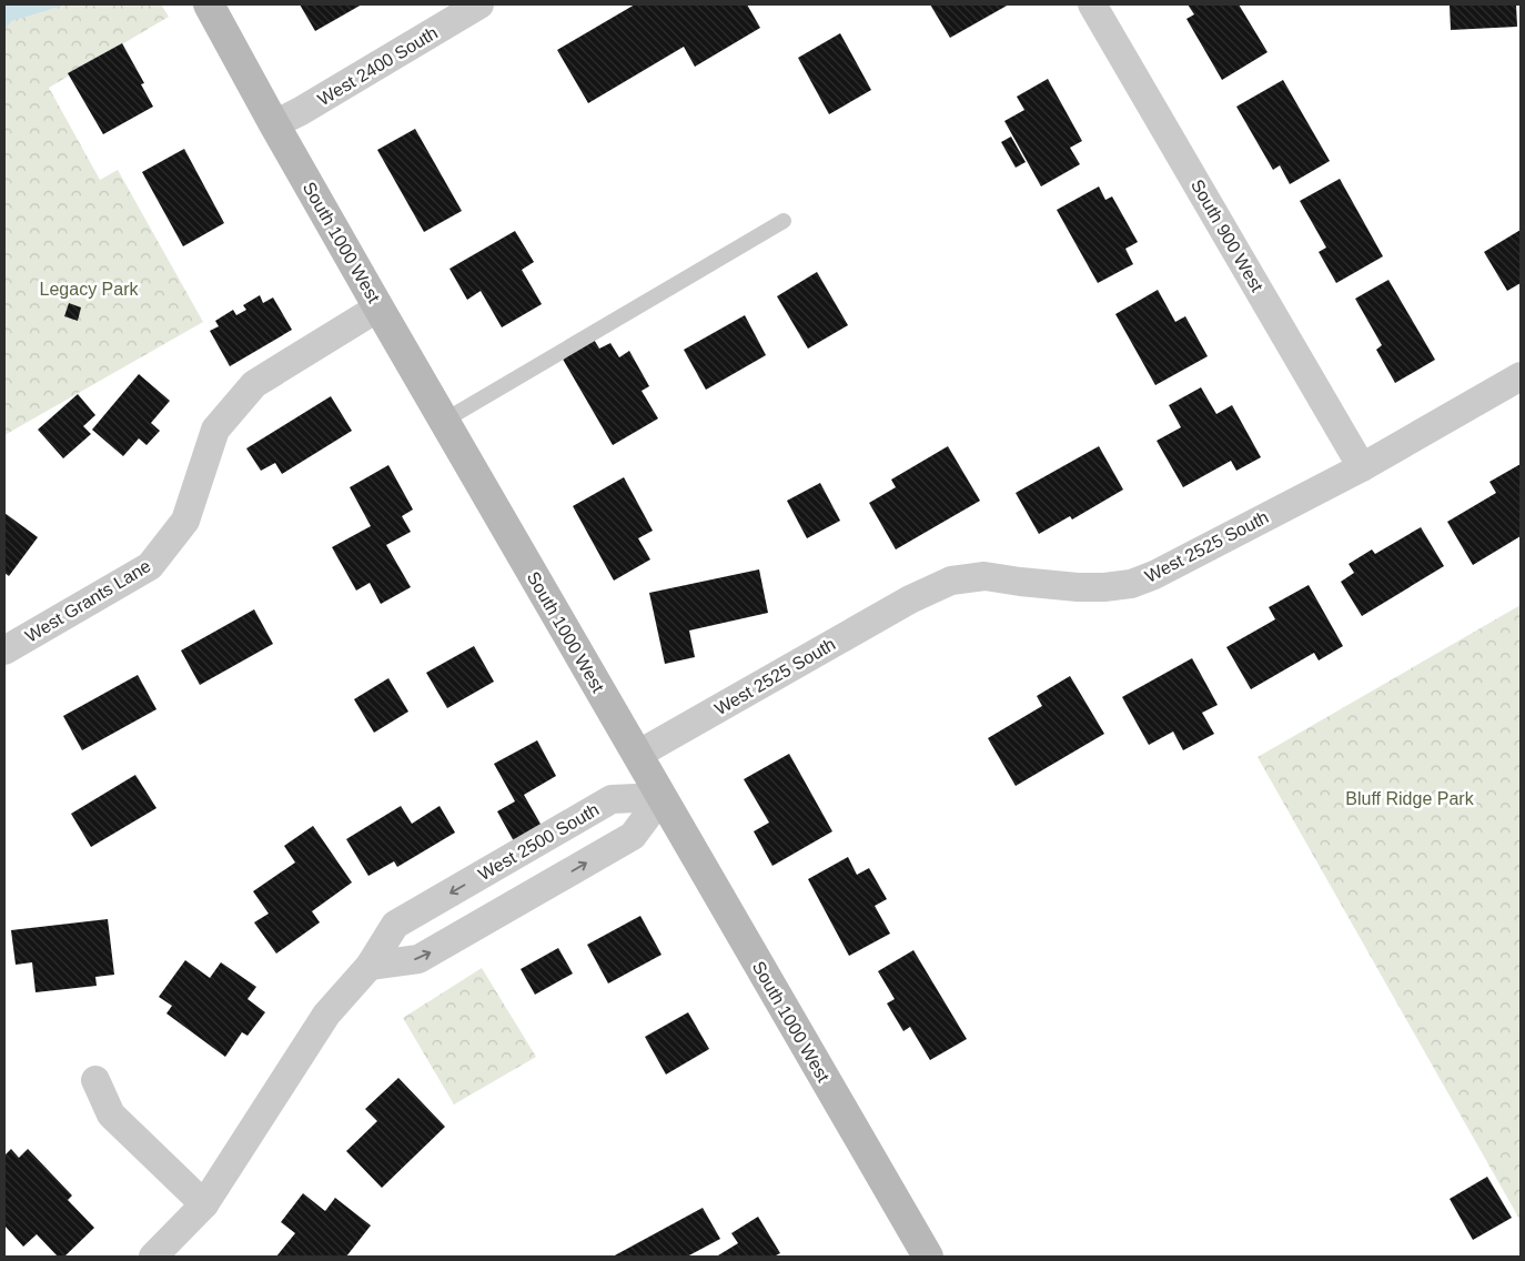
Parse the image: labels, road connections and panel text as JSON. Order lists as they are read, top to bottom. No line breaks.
{"streets":{"main road":["South 1000 West"],"street":["West 2400 South","South 900 West","West 2525 South","West Grants Lane","West 2500 South"]},"crossings":[["West 2400 South","South 1000 West"],["South 900 West","West 2525 South"],["South 1000 West","West 2525 South"],["South 1000 West","West Grants Lane"],["South 1000 West","West 2500 South"]],"parks":["Legacy Park","Bluff Ridge Park"]}
